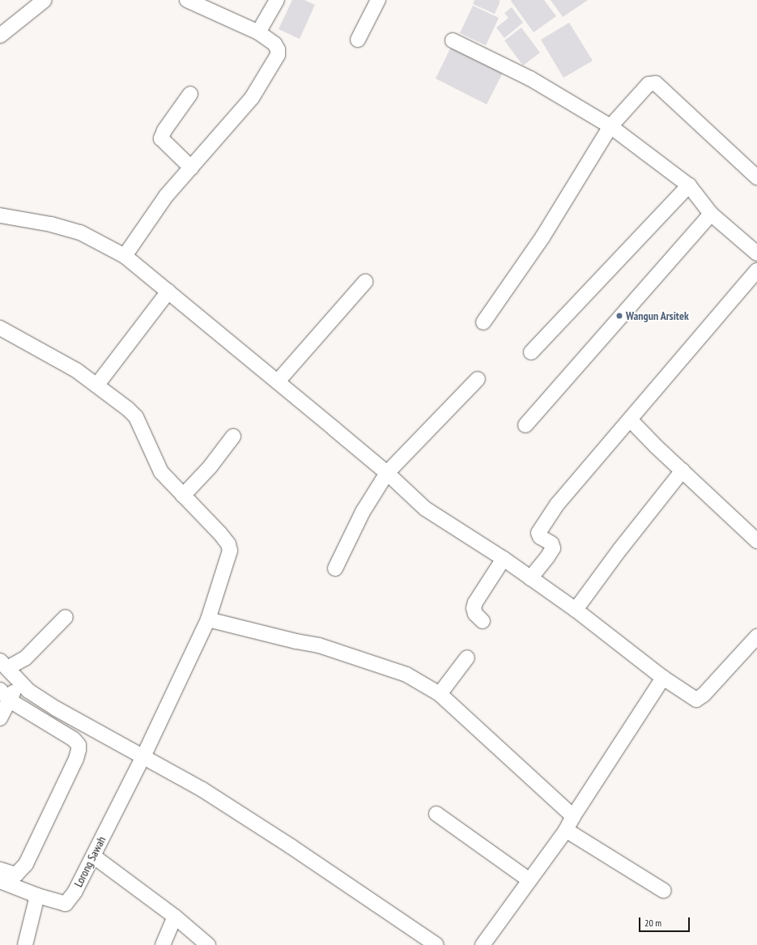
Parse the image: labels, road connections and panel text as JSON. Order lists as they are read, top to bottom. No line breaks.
{"streets":{"street":["Lorong Sawah"]},"places":["Wangun Arsitek"],"scale_bar":"20 m"}
